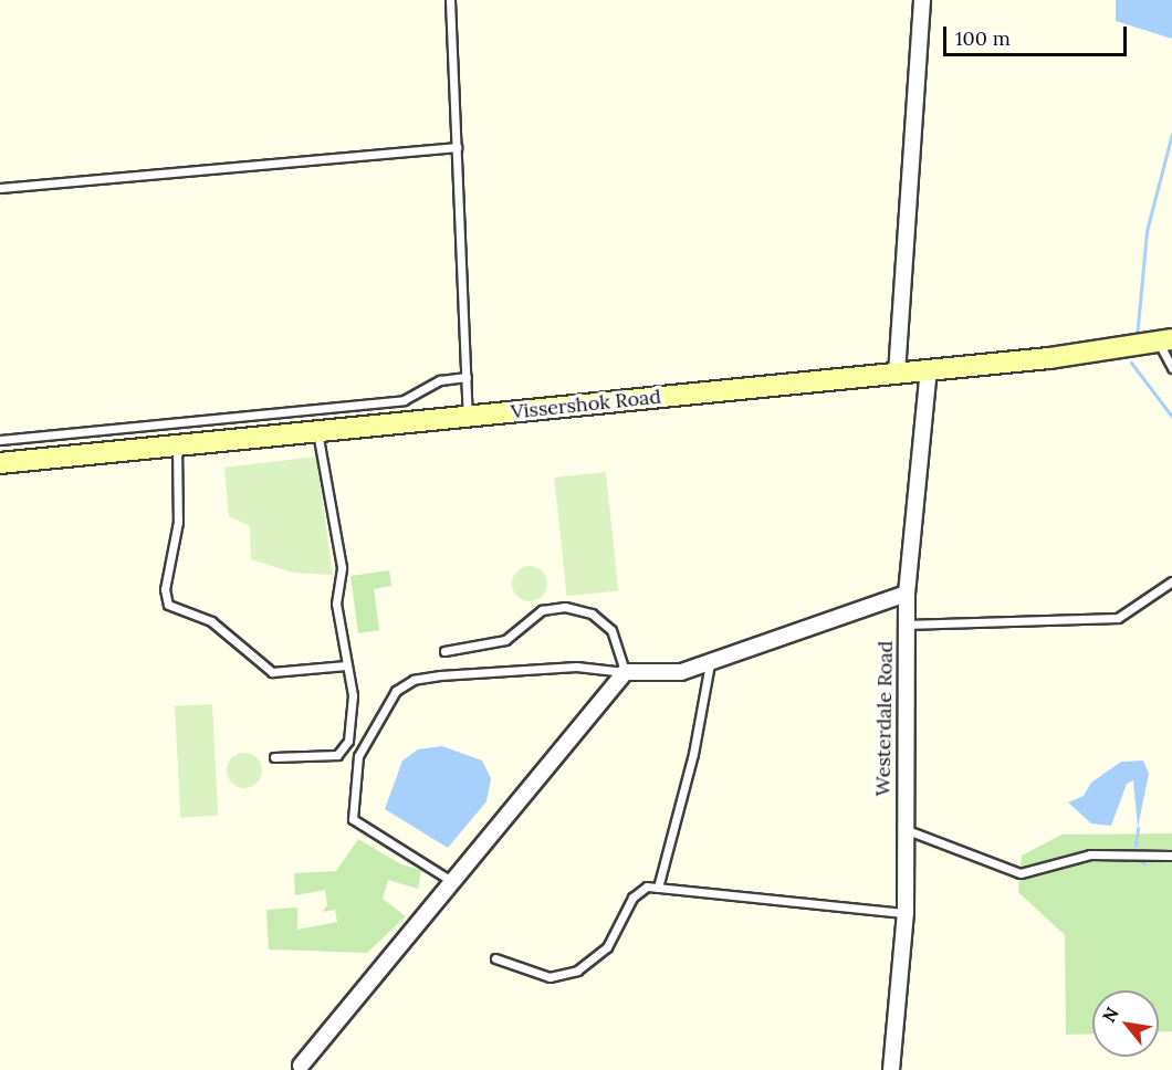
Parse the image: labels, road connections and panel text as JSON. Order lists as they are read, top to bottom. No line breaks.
{"streets":{"main road":["Vissershok Road"],"street":["Westerdale Road"]},"crossings":[["Vissershok Road","Westerdale Road"]],"scale_bar":"100 m","north":"top left"}
